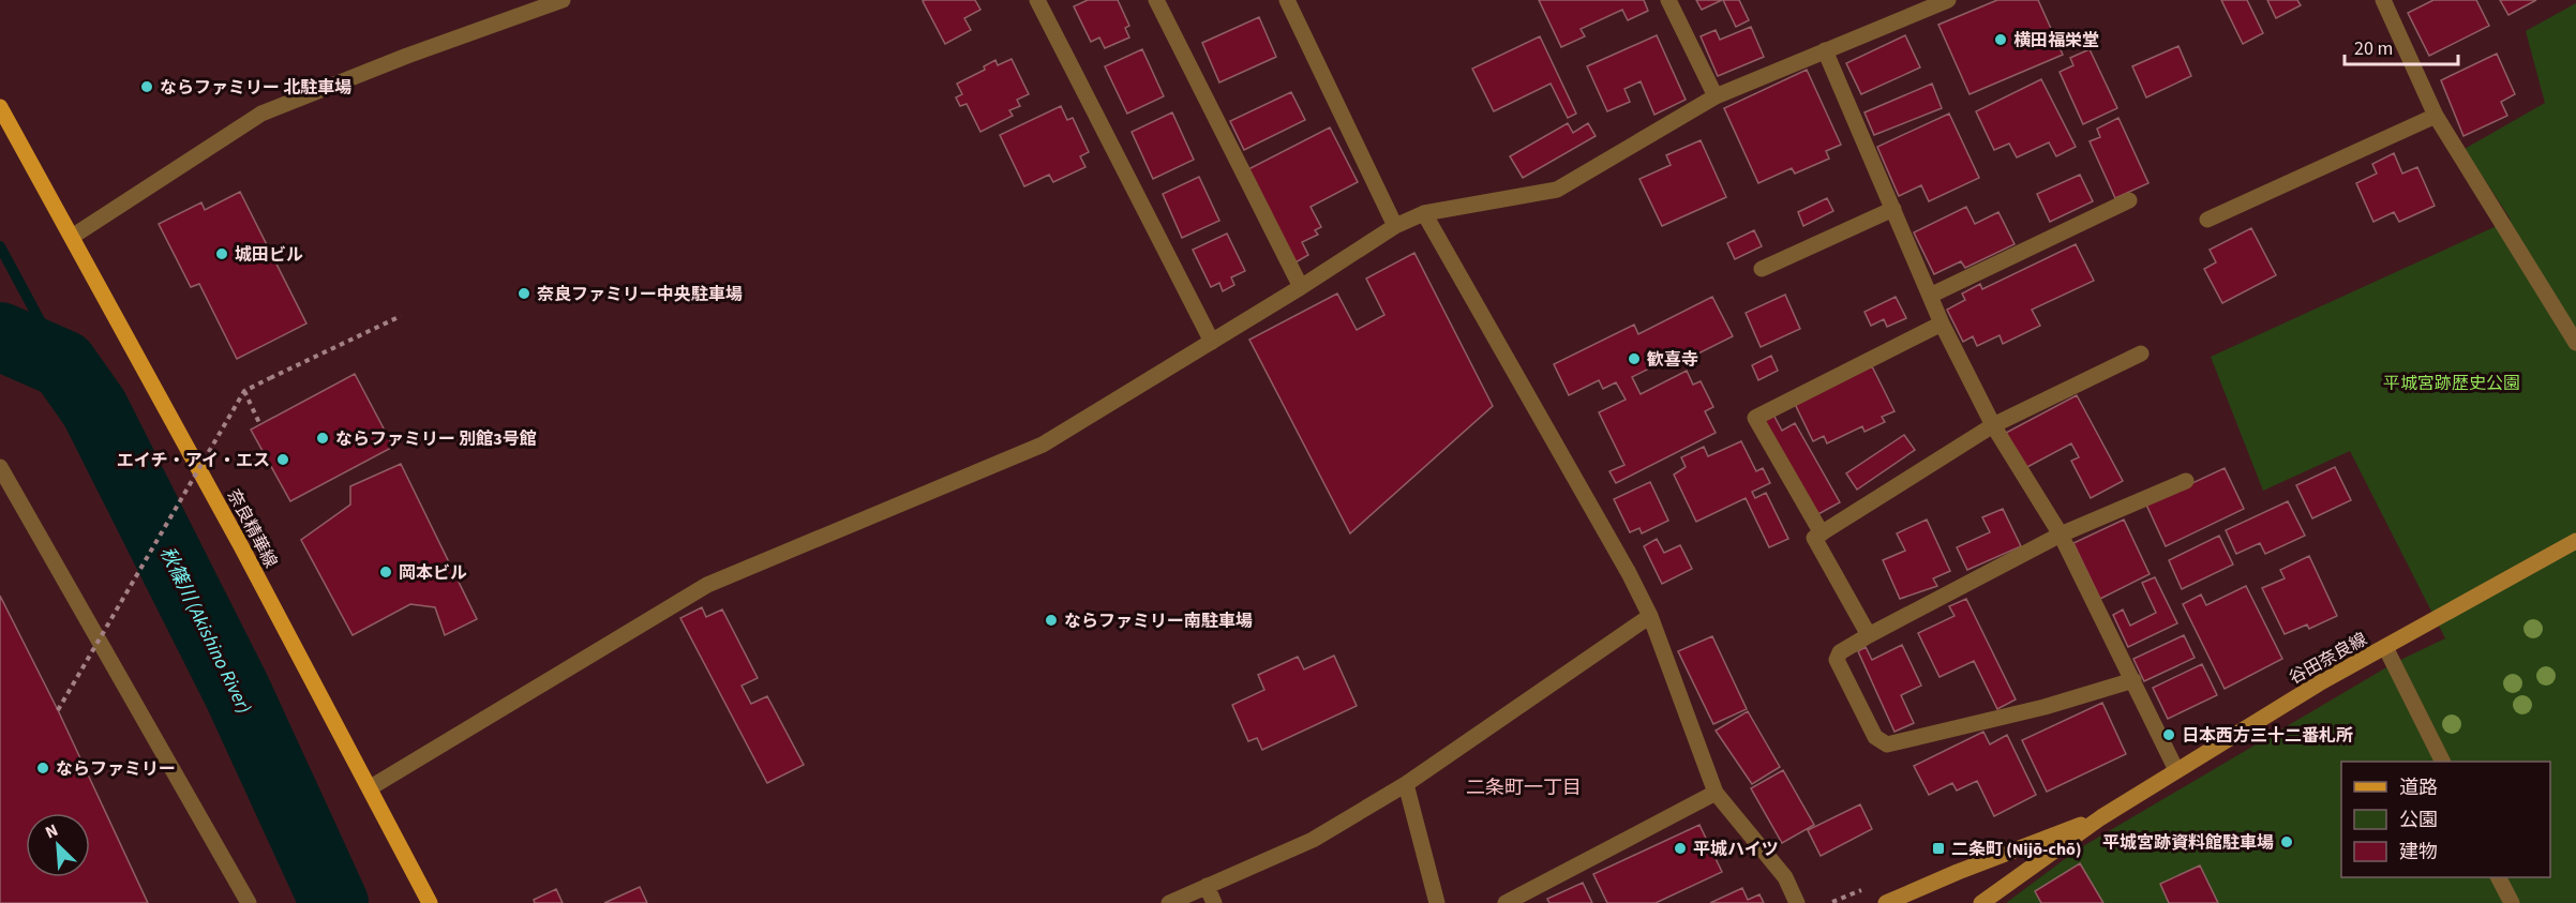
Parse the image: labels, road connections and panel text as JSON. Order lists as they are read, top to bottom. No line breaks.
{"streets":{"main road":["奈良精華線","谷田奈良線"]},"districts":["二条町一丁目"],"water":["秋篠川 (Akishino River)"],"parks":["平城宮跡歴史公園"],"places":{"other":["横田福栄堂","ならファミリー 北駐車場","城田ビル","奈良ファミリー中央駐車場","歓喜寺","ならファミリー 別館3号館","エイチ・アイ・エス","岡本ビル","ならファミリー南駐車場","日本西方三十二番札所","ならファミリー","平城宮跡資料館駐車場","平城ハイツ"],"transit":["二条町 (Nijō-chō)"]},"legend":["道路","公園","建物"],"scale_bar":"20 m","north":"top left"}
